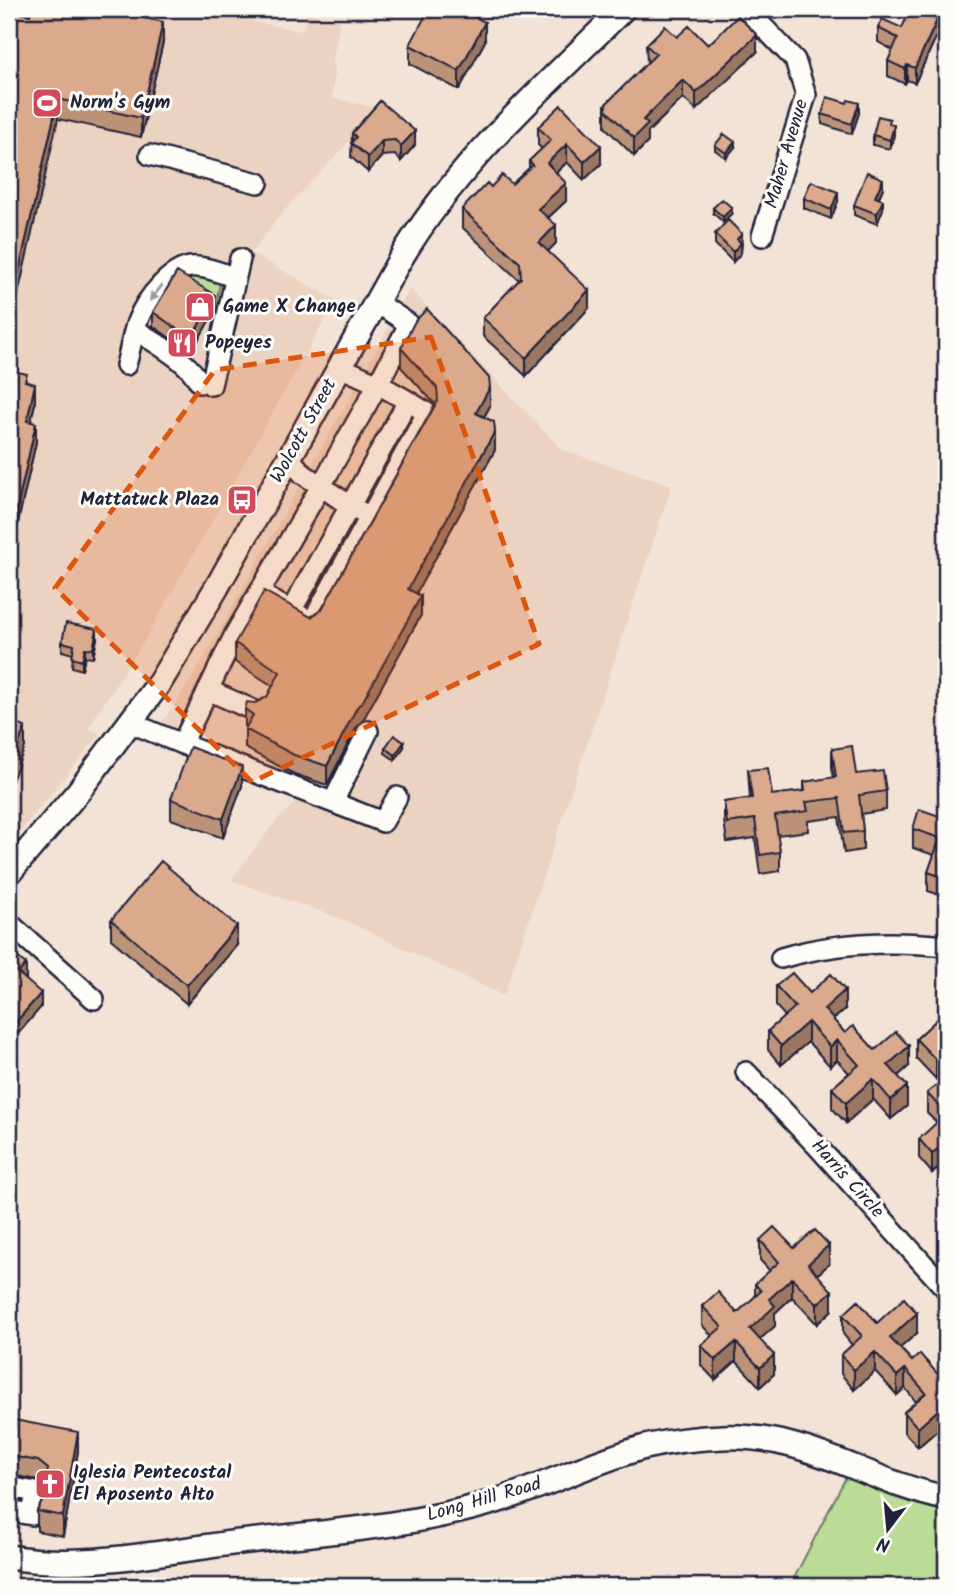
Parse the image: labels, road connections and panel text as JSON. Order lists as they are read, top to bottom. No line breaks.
{"streets":{"main road":["Wolcott Street","Long Hill Road"],"street":["Maher Avenue","Harris Circle"]},"places":{"sports":["Norm's Gym"],"shop":["Game X Change"],"restaurant":["Popeyes"],"bus stop":["Mattatuck Plaza"],"church":["Iglesia Pentecostal El Aposento Alto"]},"north":"bottom"}
